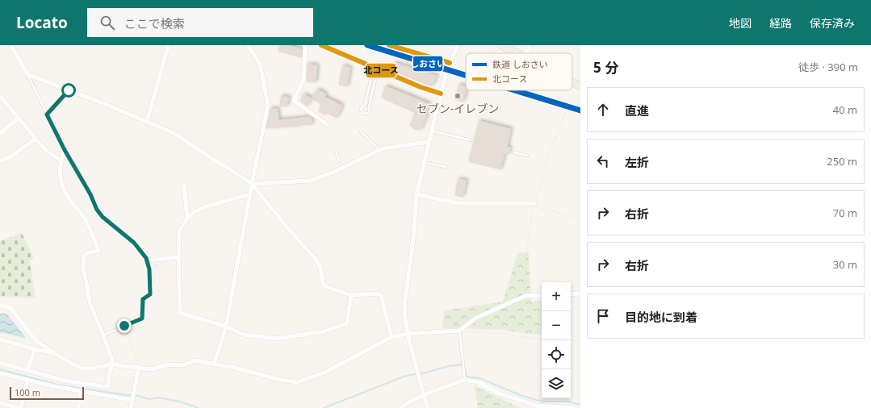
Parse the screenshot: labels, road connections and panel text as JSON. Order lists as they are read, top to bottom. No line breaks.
{"places":["セブン-イレブン"],"lines":["rail line しおさい","transit line 北コース"],"legend":["鉄道 しおさい","北コース"],"scale_bar":"100 m","page":{"header":"Locato","search":"ここで検索","nav":["地図","経路","保存済み"],"heading":["5 分","徒歩 · 390 m"],"list":[["直進","40 m"],["左折","250 m"],["右折","70 m"],["右折","30 m"],"目的地に到着"],"map_buttons":["+","−"],"scale":"100 m"}}
